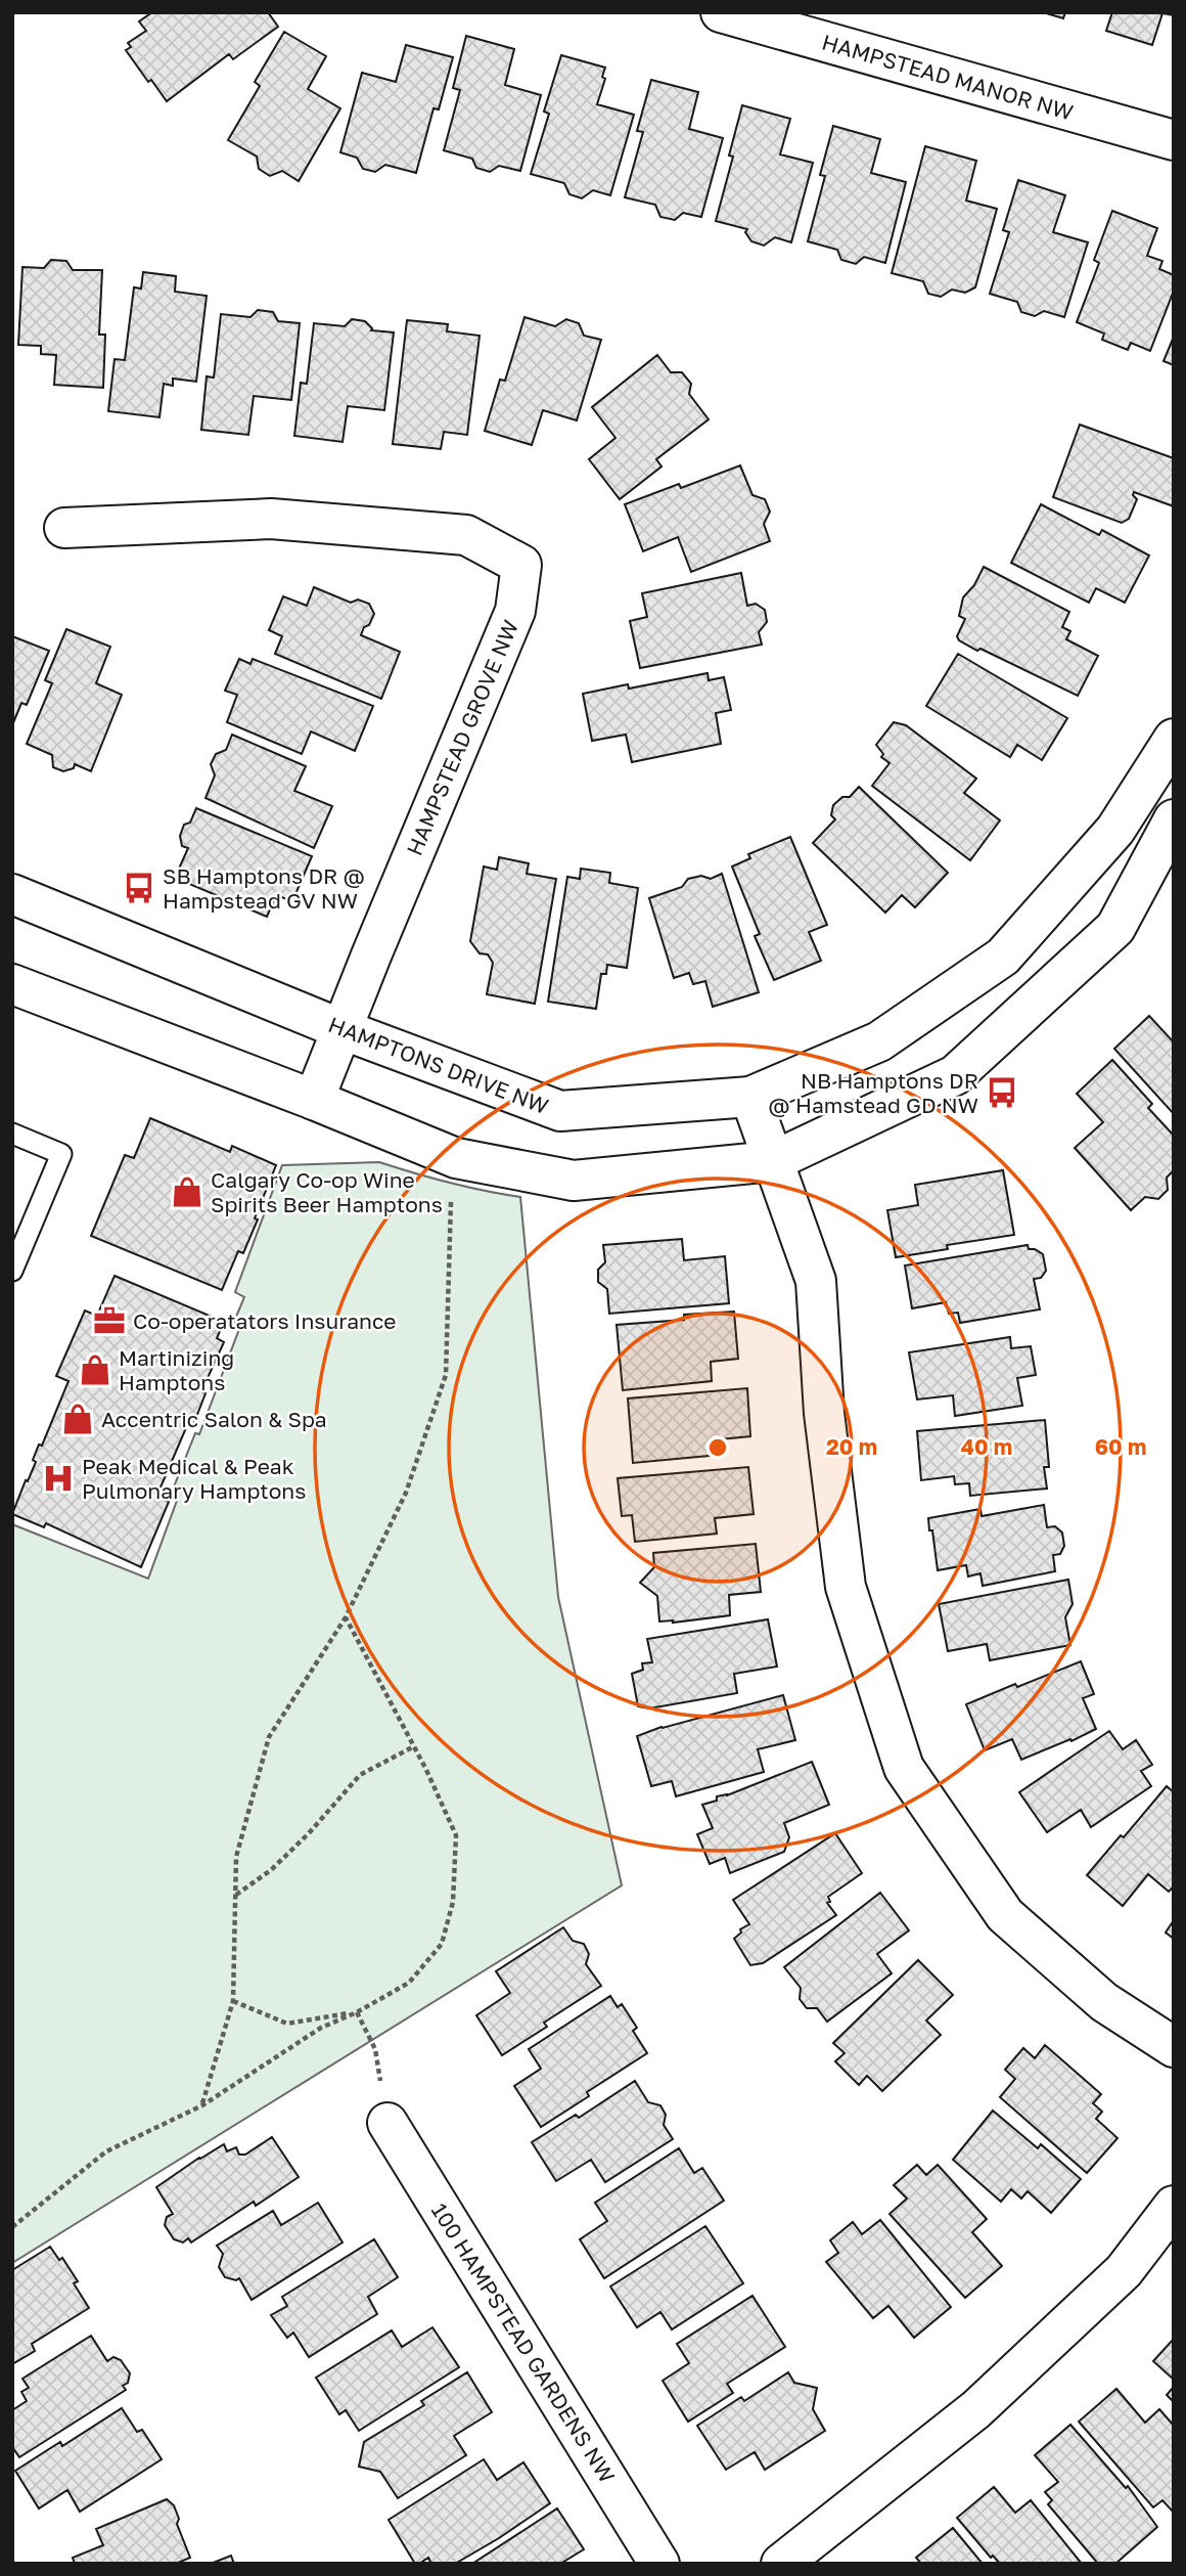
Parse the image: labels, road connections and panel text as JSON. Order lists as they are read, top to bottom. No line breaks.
{"streets":{"street":["HAMPSTEAD MANOR NW","HAMPSTEAD GROVE NW","HAMPTONS DRIVE NW","100 HAMPSTEAD GARDENS NW"]},"crossings":[["HAMPSTEAD GROVE NW","HAMPTONS DRIVE NW"]],"places":{"bus stop":["SB Hamptons DR @ Hampstead GV NW","NB Hamptons DR @ Hamstead GD NW"],"shop":["Calgary Co-op Wine Spirits Beer Hamptons","Martinizing Hamptons","Accentric Salon & Spa"],"office":["Co-operatators Insurance"],"hospital":["Peak Medical & Peak Pulmonary Hamptons"]},"rings":["20 m","40 m","60 m"]}
